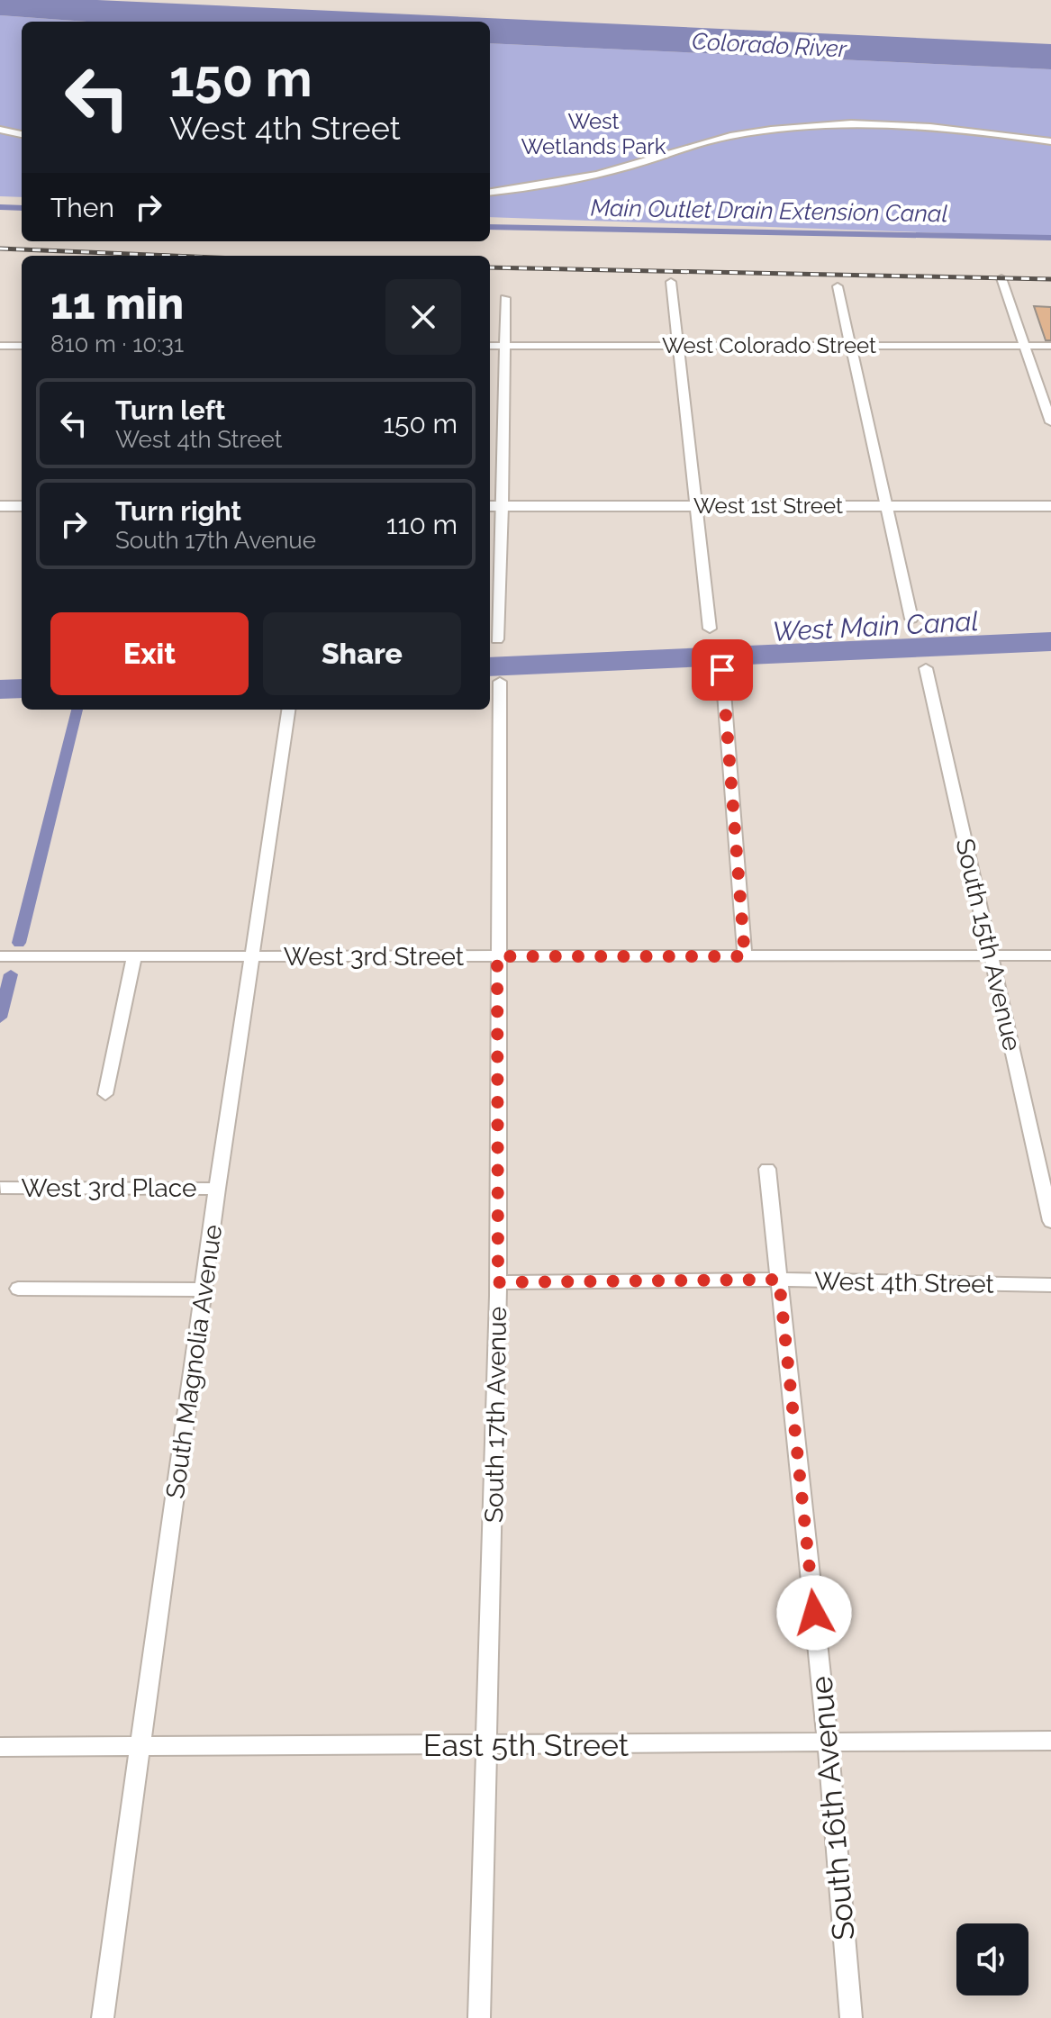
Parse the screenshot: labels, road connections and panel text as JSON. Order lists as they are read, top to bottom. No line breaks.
{"streets":{"main road":["West 1st Street"],"street":["West Colorado Street","South 15th Avenue","West 3rd Street","West 3rd Place","West 4th Street","South Magnolia Avenue","South 17th Avenue","East 5th Street","South 16th Avenue"]},"crossings":[["South 15th Avenue","West 3rd Street"],["West 3rd Street","South Magnolia Avenue"],["West 3rd Street","South 17th Avenue"],["West 3rd Place","South Magnolia Avenue"],["West 4th Street","South 17th Avenue"],["West 4th Street","South 16th Avenue"],["South Magnolia Avenue","East 5th Street"],["South 17th Avenue","East 5th Street"],["East 5th Street","South 16th Avenue"]],"water":["Colorado River","Main Outlet Drain Extension Canal","West Main Canal"],"parks":["West Wetlands Park"],"page":{"turn":["150 m","West 4th Street"],"then":"Then","heading":["11 min","810 m · 10:31"],"list":[{"name":"Turn left","note":"West 4th Street","value":"150 m"},{"name":"Turn right","note":"South 17th Avenue","value":"110 m"}],"buttons":["Exit","Share"]}}
